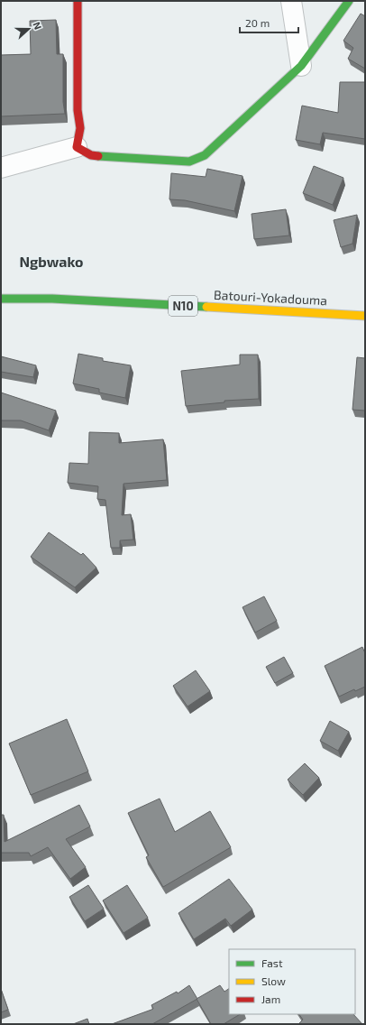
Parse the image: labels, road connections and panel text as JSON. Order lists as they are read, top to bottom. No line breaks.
{"streets":{"main road":["Batouri-Yokadouma","N10"]},"districts":["Ngbwako"],"legend":["Fast","Slow","Jam"],"scale_bar":"20 m","north":"right"}
